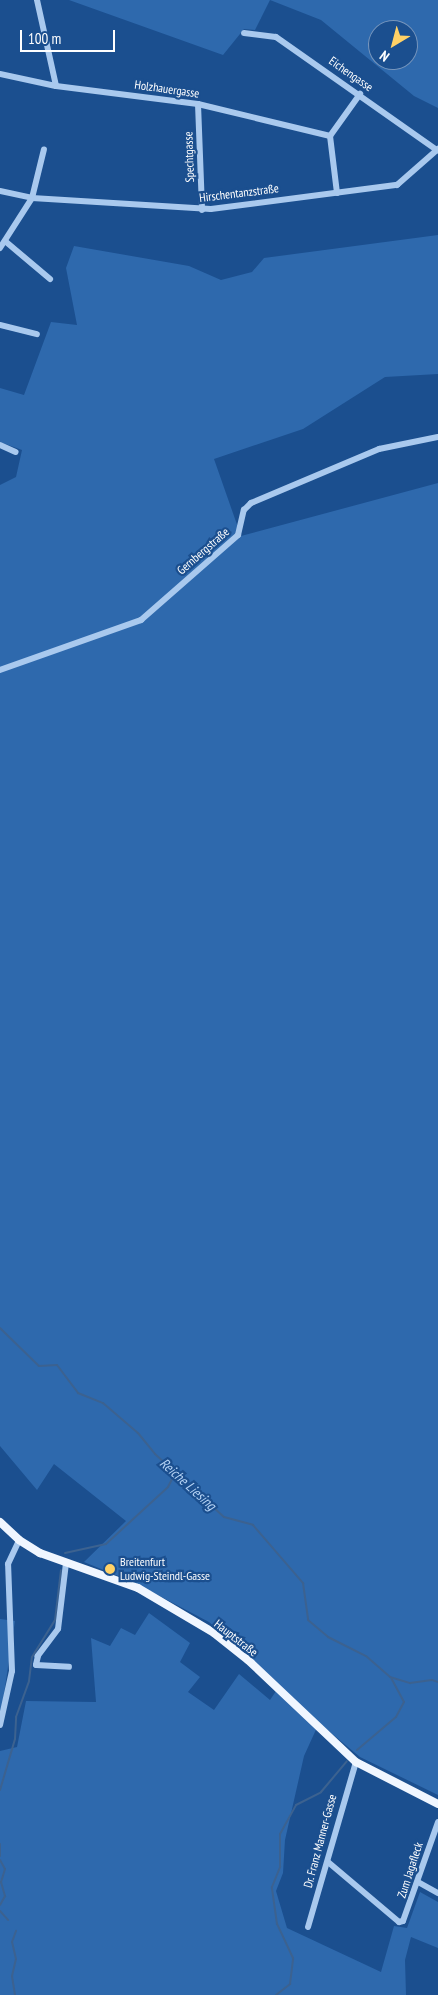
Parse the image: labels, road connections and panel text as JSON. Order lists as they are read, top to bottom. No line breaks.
{"streets":{"main road":["Hauptstraße"],"street":["Eichengasse","Holzhauergasse","Spechtgasse","Hirschentanzstraße","Gernbergstraße","Dr. Franz Manner-Gasse","Zum Jagafleck"]},"crossings":[["Eichengasse","Hirschentanzstraße"],["Holzhauergasse","Spechtgasse"],["Spechtgasse","Hirschentanzstraße"],["Hauptstraße","Dr. Franz Manner-Gasse"],["Dr. Franz Manner-Gasse","Zum Jagafleck"]],"water":["Reiche Liesing"],"places":["Breitenfurt Ludwig-Steindl-Gasse"],"scale_bar":"100 m","north":"bottom left"}
